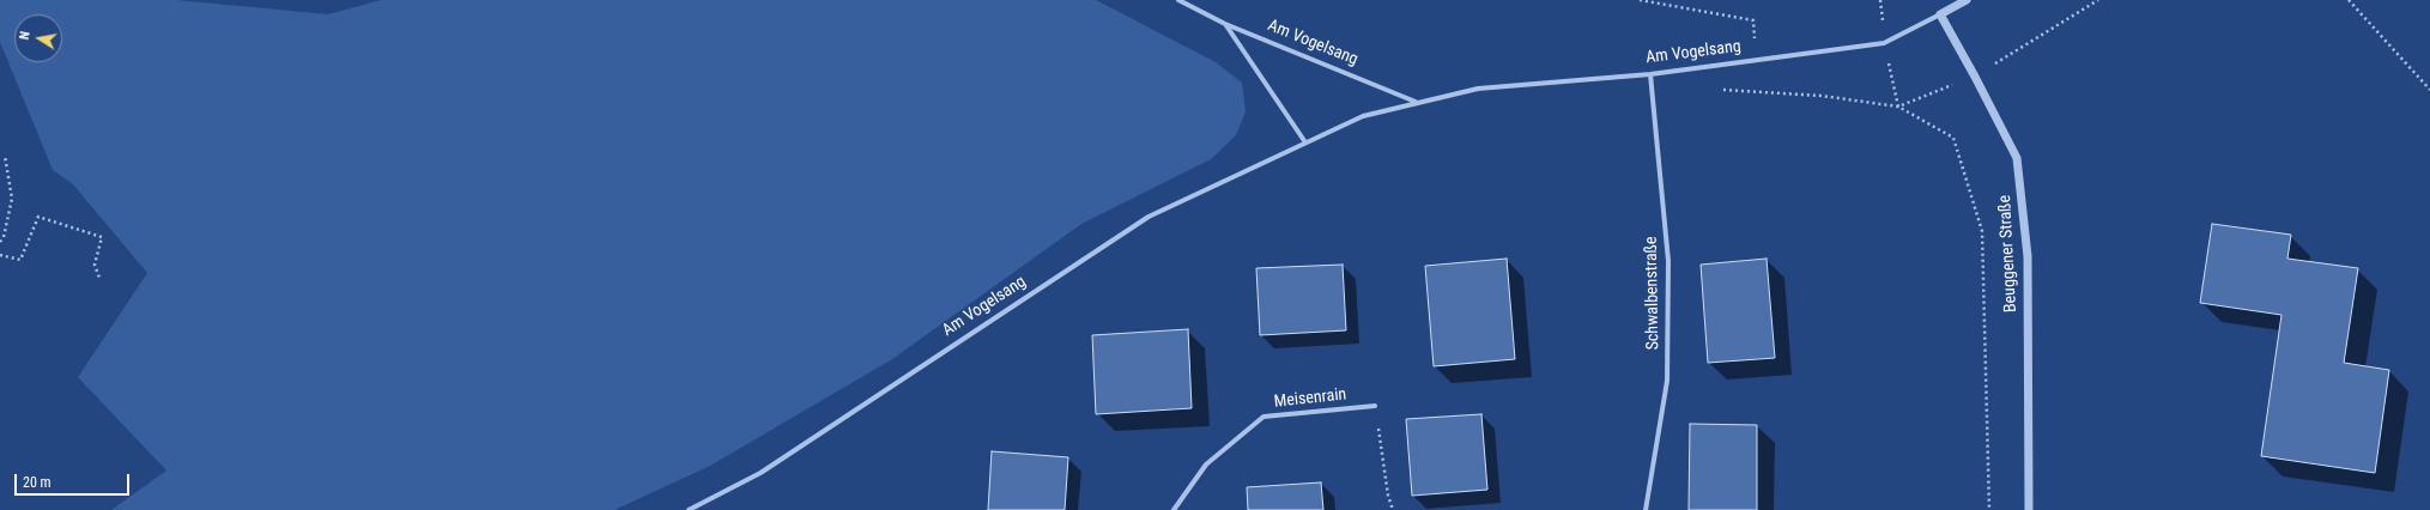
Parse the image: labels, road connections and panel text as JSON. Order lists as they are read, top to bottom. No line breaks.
{"streets":{"street":["Am Vogelsang","Beuggener Straße","Schwalbenstraße","Meisenrain"]},"crossings":[["Am Vogelsang","Beuggener Straße"],["Am Vogelsang","Schwalbenstraße"]],"scale_bar":"20 m","north":"left"}
